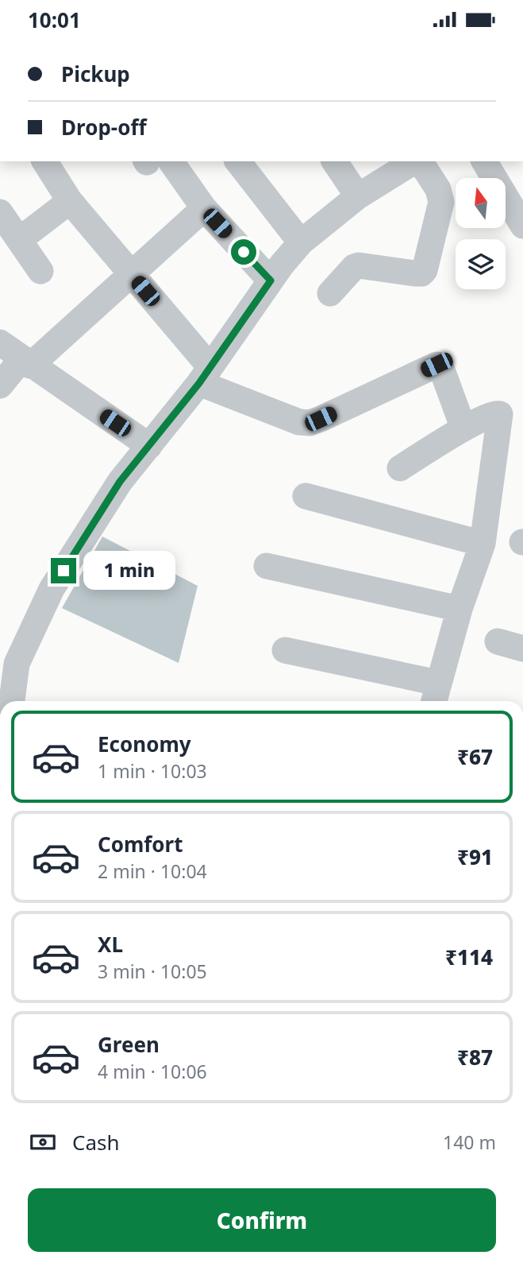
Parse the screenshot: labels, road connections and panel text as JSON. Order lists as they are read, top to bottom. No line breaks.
{"north":"top","page":{"status":"10:01","banner":["Pickup","Drop-off"],"bubble":"1 min","list":[{"name":"Economy","note":"1 min · 10:03","value":"₹67"},{"name":"Comfort","note":"2 min · 10:04","value":"₹91"},{"name":"XL","note":"3 min · 10:05","value":"₹114"},{"name":"Green","note":"4 min · 10:06","value":"₹87"}],"pay":["Cash","140 m"],"buttons":"Confirm"}}
